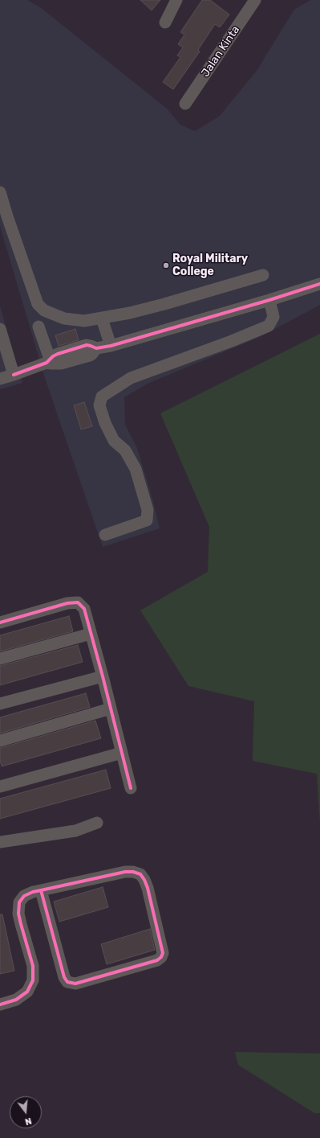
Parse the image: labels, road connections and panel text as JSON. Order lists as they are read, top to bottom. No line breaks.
{"streets":{"street":["Jalan Kinta"]},"places":["Royal Military College"],"north":"bottom"}
